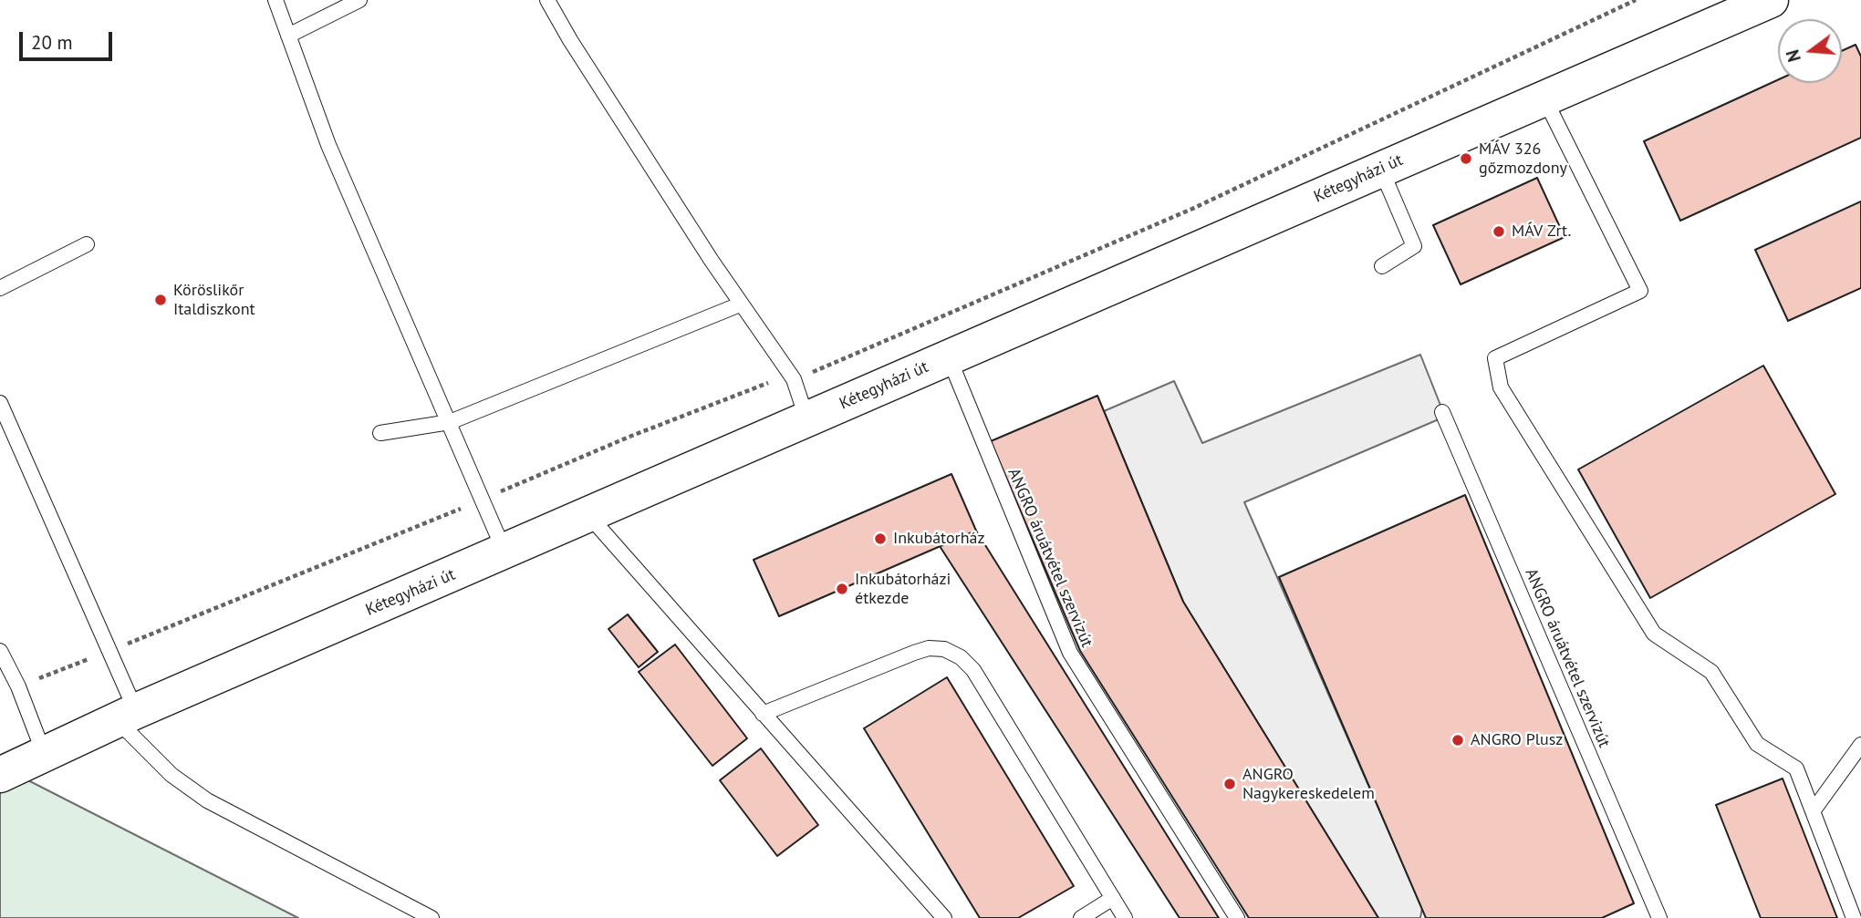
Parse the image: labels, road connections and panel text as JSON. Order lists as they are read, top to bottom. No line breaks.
{"streets":{"street":["Kétegyházi út"],"lane":["ANGRO áruátvétel szervizút"]},"crossings":[["Kétegyházi út","ANGRO áruátvétel szervizút"]],"places":["MÁV 326 gőzmozdony","MÁV Zrt.","Köröslikőr Italdiszkont","Inkubátorház","Inkubátorházi étkezde","ANGRO Plusz","ANGRO Nagykereskedelem"],"scale_bar":"20 m","north":"left"}
